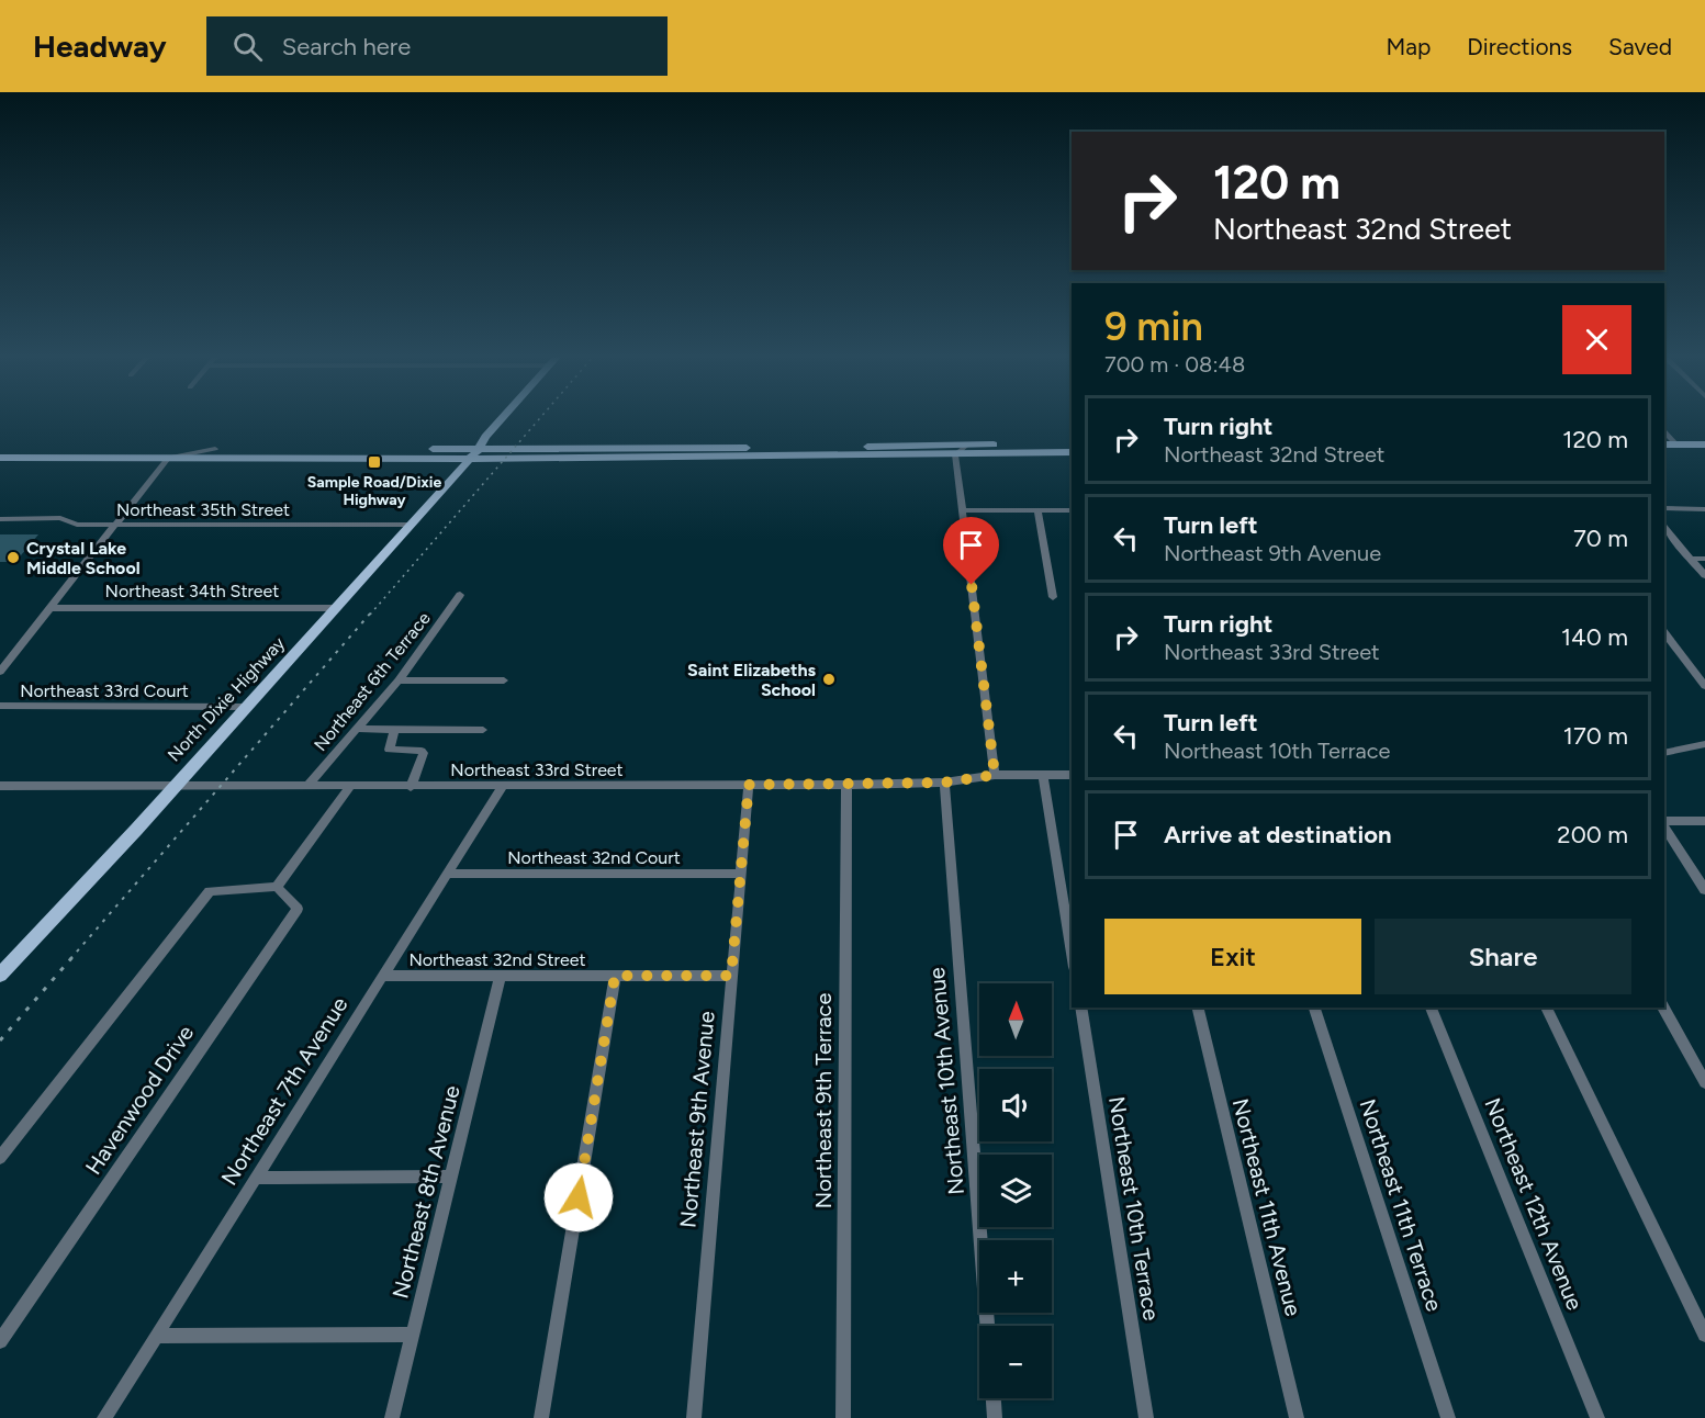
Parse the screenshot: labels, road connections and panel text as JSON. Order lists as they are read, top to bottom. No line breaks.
{"streets":{"main road":["North Dixie Highway"],"street":["Northeast 35th Street","Northeast 34th Street","Northeast 6th Terrace","Northeast 33rd Court","Northeast 33rd Street","Northeast 32nd Court","Northeast 32nd Street","Northeast 10th Avenue","Northeast 7th Avenue","Havenwood Drive","Northeast 9th Terrace","Northeast 9th Avenue","Northeast 8th Avenue","Northeast 12th Avenue","Northeast 11th Terrace","Northeast 11th Avenue","Northeast 10th Terrace"]},"crossings":[["Northeast 35th Street","North Dixie Highway"],["Northeast 34th Street","North Dixie Highway"],["Northeast 6th Terrace","Northeast 33rd Street"],["Northeast 33rd Court","North Dixie Highway"],["North Dixie Highway","Northeast 33rd Street"],["Northeast 33rd Street","Northeast 10th Avenue"],["Northeast 33rd Street","Northeast 7th Avenue"],["Northeast 33rd Street","Northeast 9th Terrace"],["Northeast 33rd Street","Northeast 9th Avenue"],["Northeast 32nd Court","Northeast 7th Avenue"],["Northeast 32nd Court","Northeast 9th Avenue"],["Northeast 32nd Street","Northeast 7th Avenue"],["Northeast 32nd Street","Northeast 9th Avenue"],["Northeast 32nd Street","Northeast 8th Avenue"]],"places":{"transit":["Sample Road/Dixie Highway"],"other":["Crystal Lake Middle School","Saint Elizabeths School"]},"north":"top","page":{"header":"Headway","search":"Search here","nav":["Map","Directions","Saved"],"turn":["120 m","Northeast 32nd Street"],"heading":["9 min","700 m · 08:48"],"list":[{"name":"Turn right","note":"Northeast 32nd Street","value":"120 m"},{"name":"Turn left","note":"Northeast 9th Avenue","value":"70 m"},{"name":"Turn right","note":"Northeast 33rd Street","value":"140 m"},{"name":"Turn left","note":"Northeast 10th Terrace","value":"170 m"},{"name":"Arrive at destination","value":"200 m"}],"buttons":["Exit","Share"],"map_buttons":["+","−"]}}
